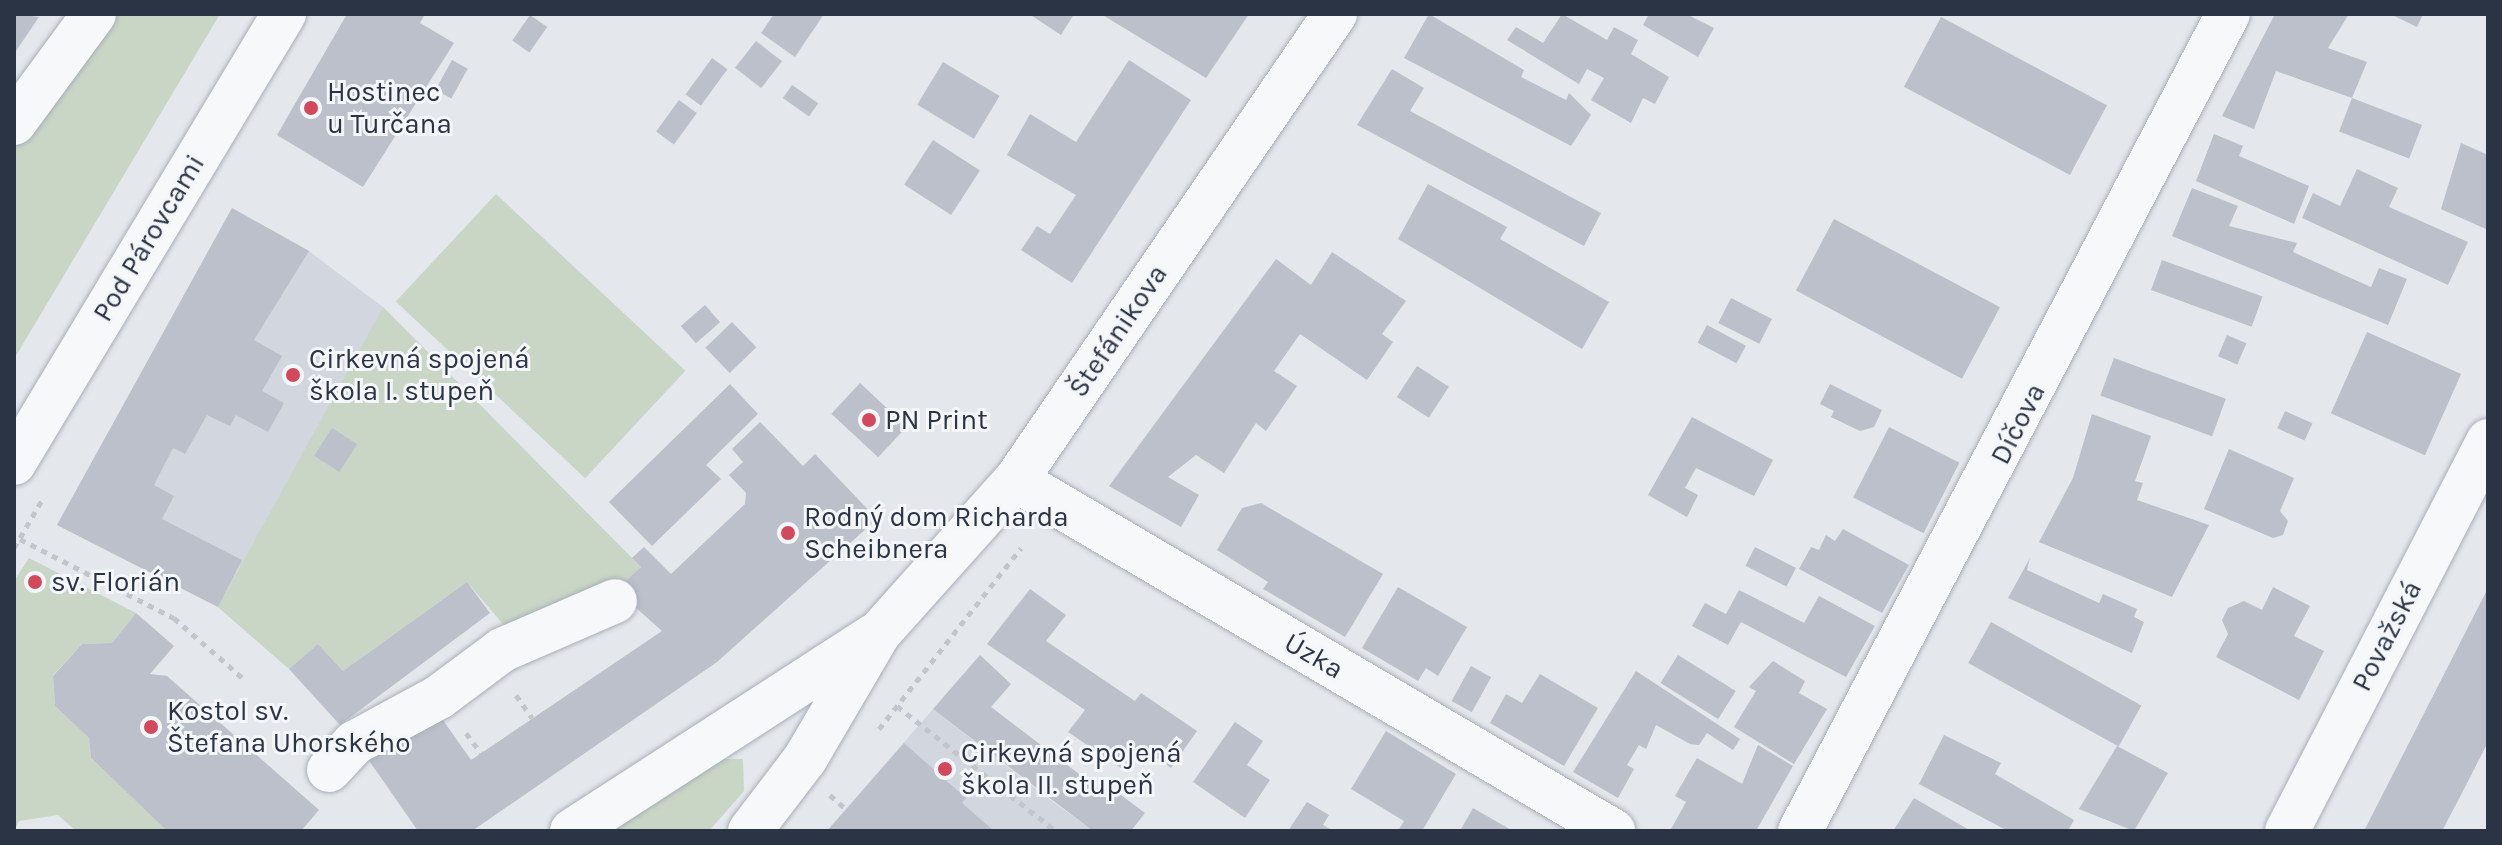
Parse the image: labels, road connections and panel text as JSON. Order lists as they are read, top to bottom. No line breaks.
{"streets":{"street":["Pod Párovcami","Štefánikova","Díčova","Považská","Úzka"]},"crossings":[["Štefánikova","Úzka"]],"places":["Hostinec u Turčana","Cirkevná spojená škola I. stupeň","PN Print","Rodný dom Richarda Scheibnera","sv. Florián","Kostol sv. Štefana Uhorského","Cirkevná spojená škola II. stupeň"]}
